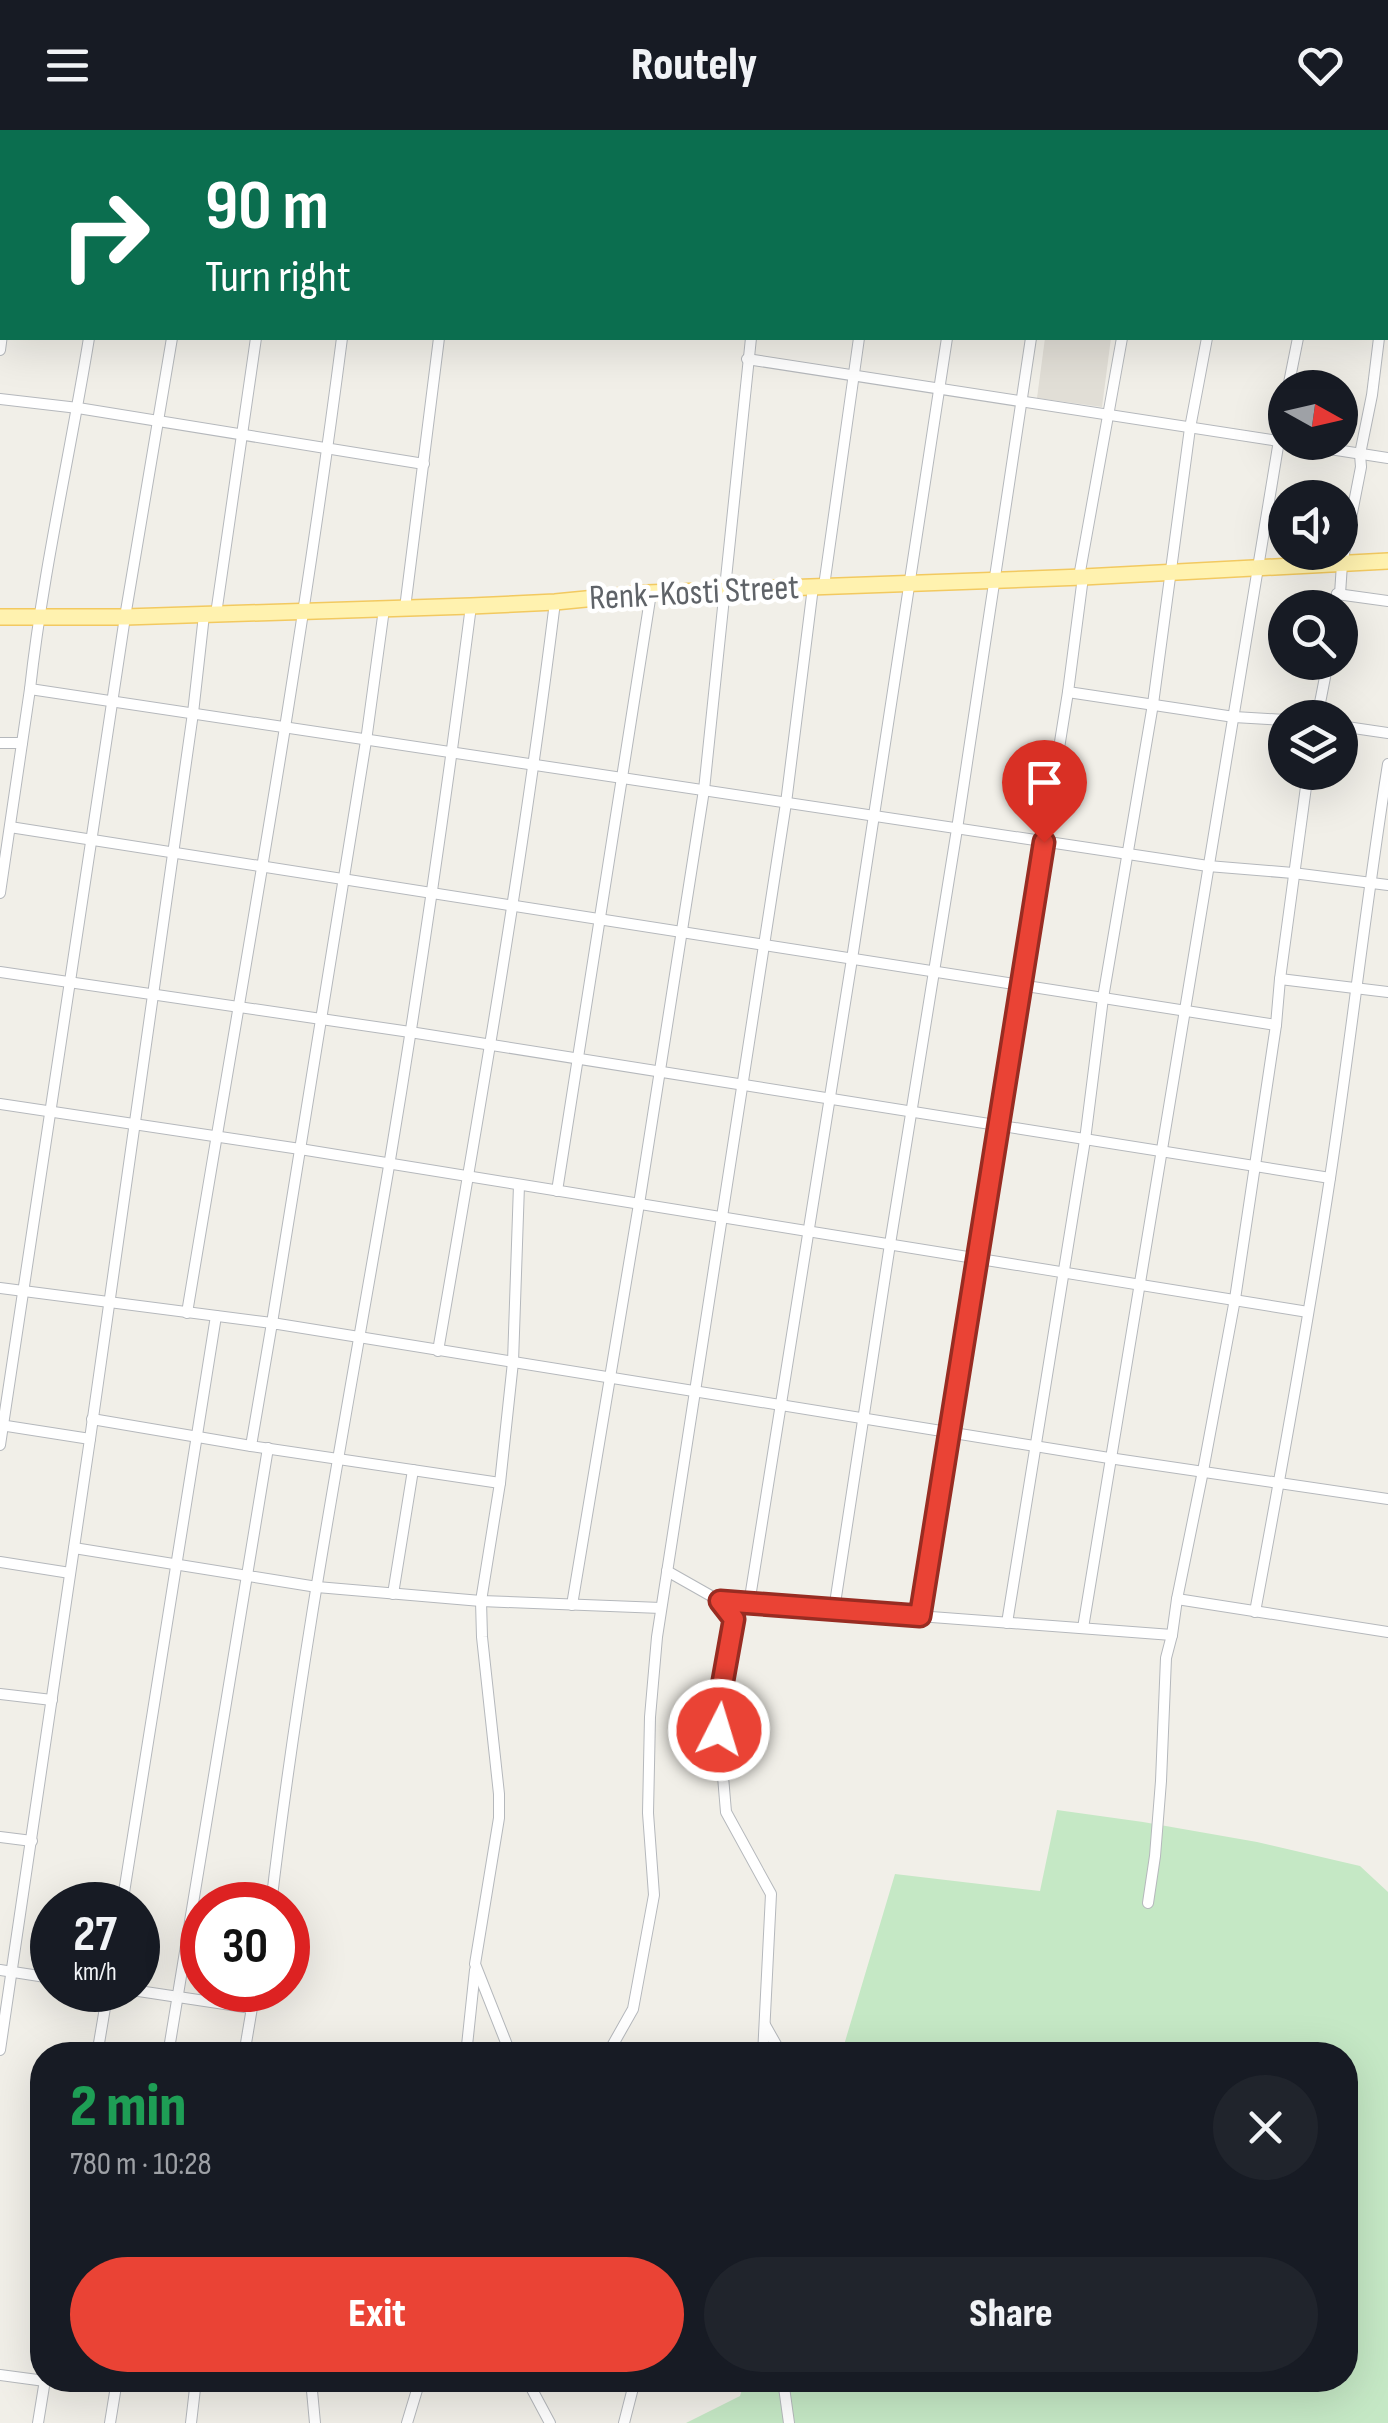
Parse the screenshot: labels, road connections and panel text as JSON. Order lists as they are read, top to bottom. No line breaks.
{"streets":{"main road":["Renk-Kosti Street"]},"north":"right","page":{"header":"Routely","turn":["90 m","Turn right"],"speed":"27 km/h","limit":"30","heading":["2 min","780 m · 10:28"],"buttons":["Exit","Share"]}}
